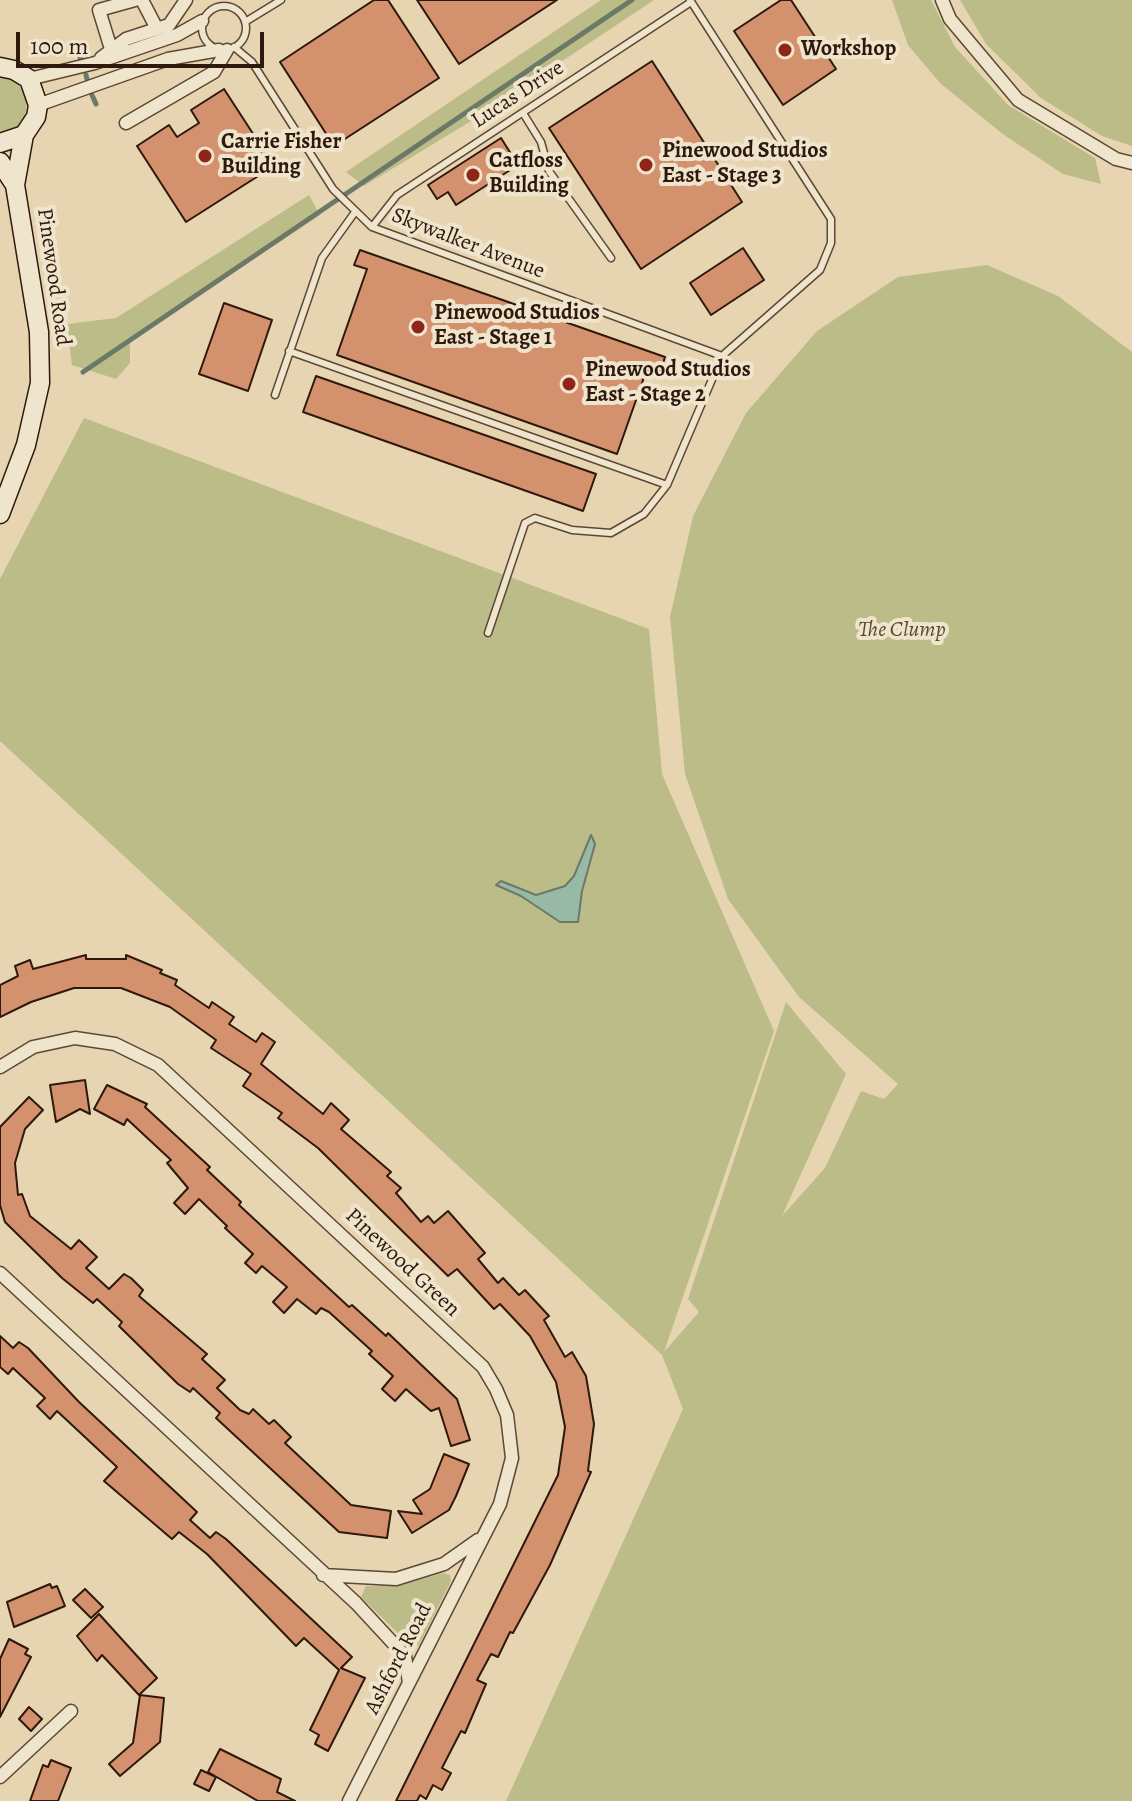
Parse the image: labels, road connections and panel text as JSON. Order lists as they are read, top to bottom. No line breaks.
{"streets":{"street":["Pinewood Road","Pinewood Green","Ashford Road"],"lane":["Lucas Drive","Skywalker Avenue"]},"crossings":[["Lucas Drive","Skywalker Avenue"],["Pinewood Green","Ashford Road"]],"parks":["The Clump"],"places":["Workshop","Carrie Fisher Building","Pinewood Studios East - Stage 3","Catfloss Building","Pinewood Studios East - Stage 1","Pinewood Studios East - Stage 2"],"scale_bar":"100 m"}
